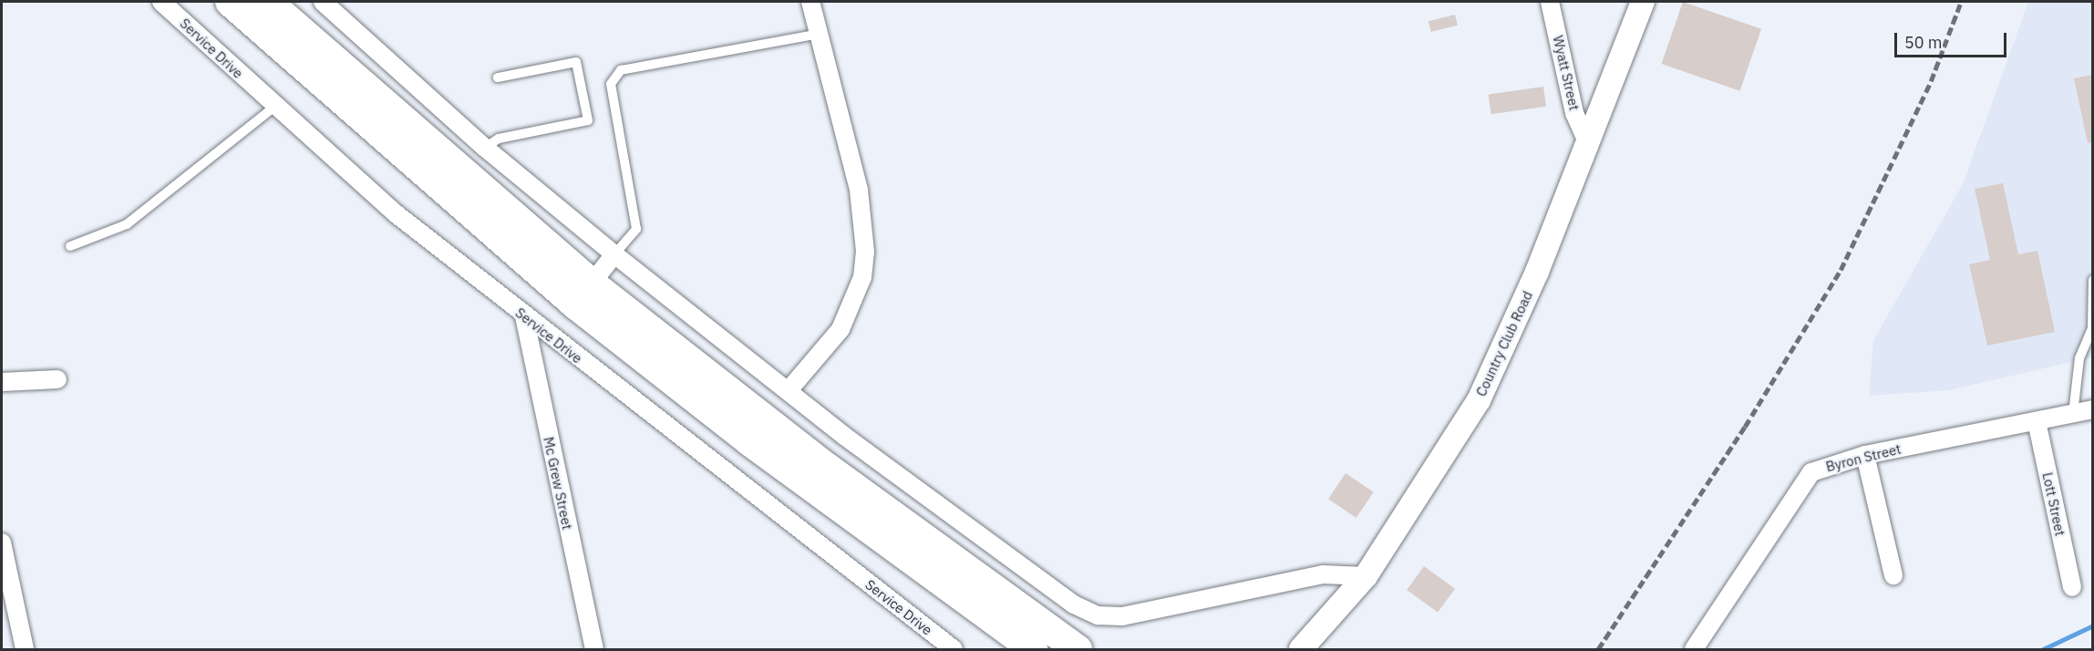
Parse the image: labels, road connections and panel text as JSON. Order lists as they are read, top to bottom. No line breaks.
{"streets":{"street":["Service Drive","Wyatt Street","Country Club Road","Byron Street","Mc Grew Street","Lott Street"]},"crossings":[["Service Drive","Mc Grew Street"],["Wyatt Street","Country Club Road"],["Byron Street","Lott Street"]],"scale_bar":"50 m"}
